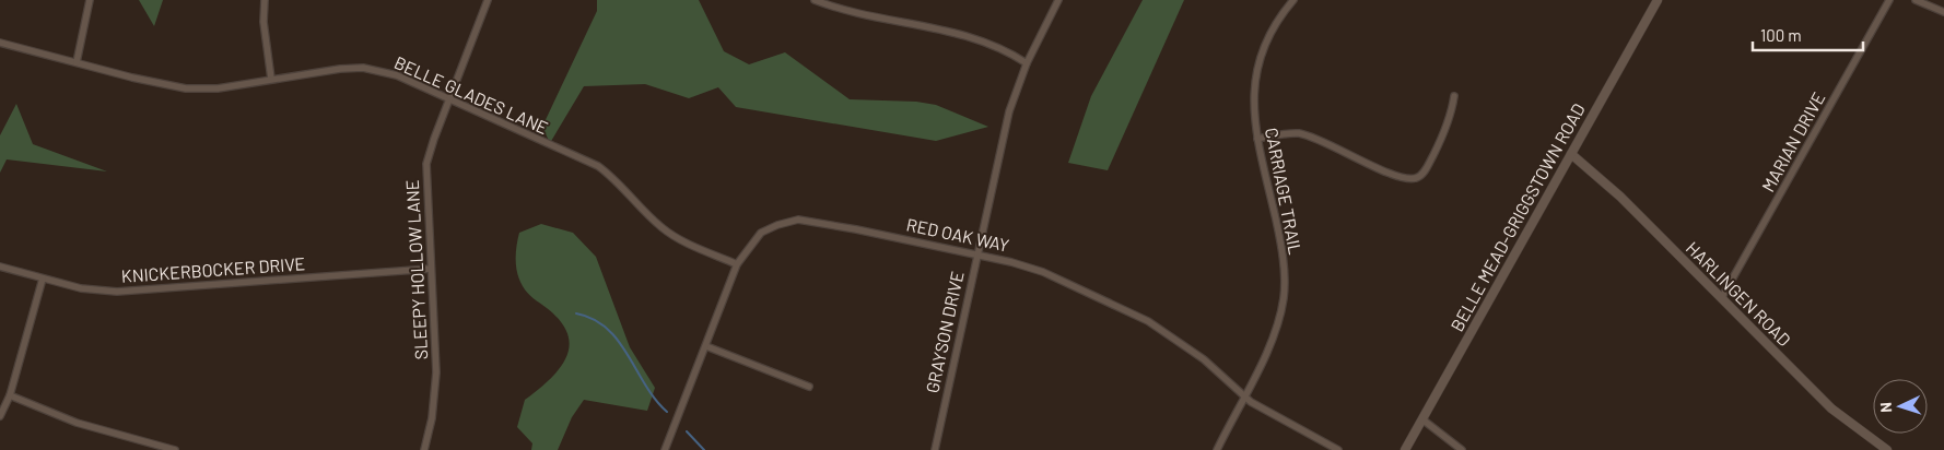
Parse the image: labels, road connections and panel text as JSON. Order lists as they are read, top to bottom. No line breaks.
{"streets":{"street":["BELLE GLADES LANE","MARIAN DRIVE","CARRIAGE TRAIL","BELLE MEAD-GRIGGSTOWN ROAD","RED OAK WAY","KNICKERBOCKER DRIVE","SLEEPY HOLLOW LANE","HARLINGEN ROAD","GRAYSON DRIVE"]},"crossings":[["BELLE GLADES LANE","RED OAK WAY"],["BELLE GLADES LANE","SLEEPY HOLLOW LANE"],["MARIAN DRIVE","HARLINGEN ROAD"],["CARRIAGE TRAIL","RED OAK WAY"],["BELLE MEAD-GRIGGSTOWN ROAD","HARLINGEN ROAD"],["RED OAK WAY","GRAYSON DRIVE"],["KNICKERBOCKER DRIVE","SLEEPY HOLLOW LANE"]],"scale_bar":"100 m","north":"left"}
